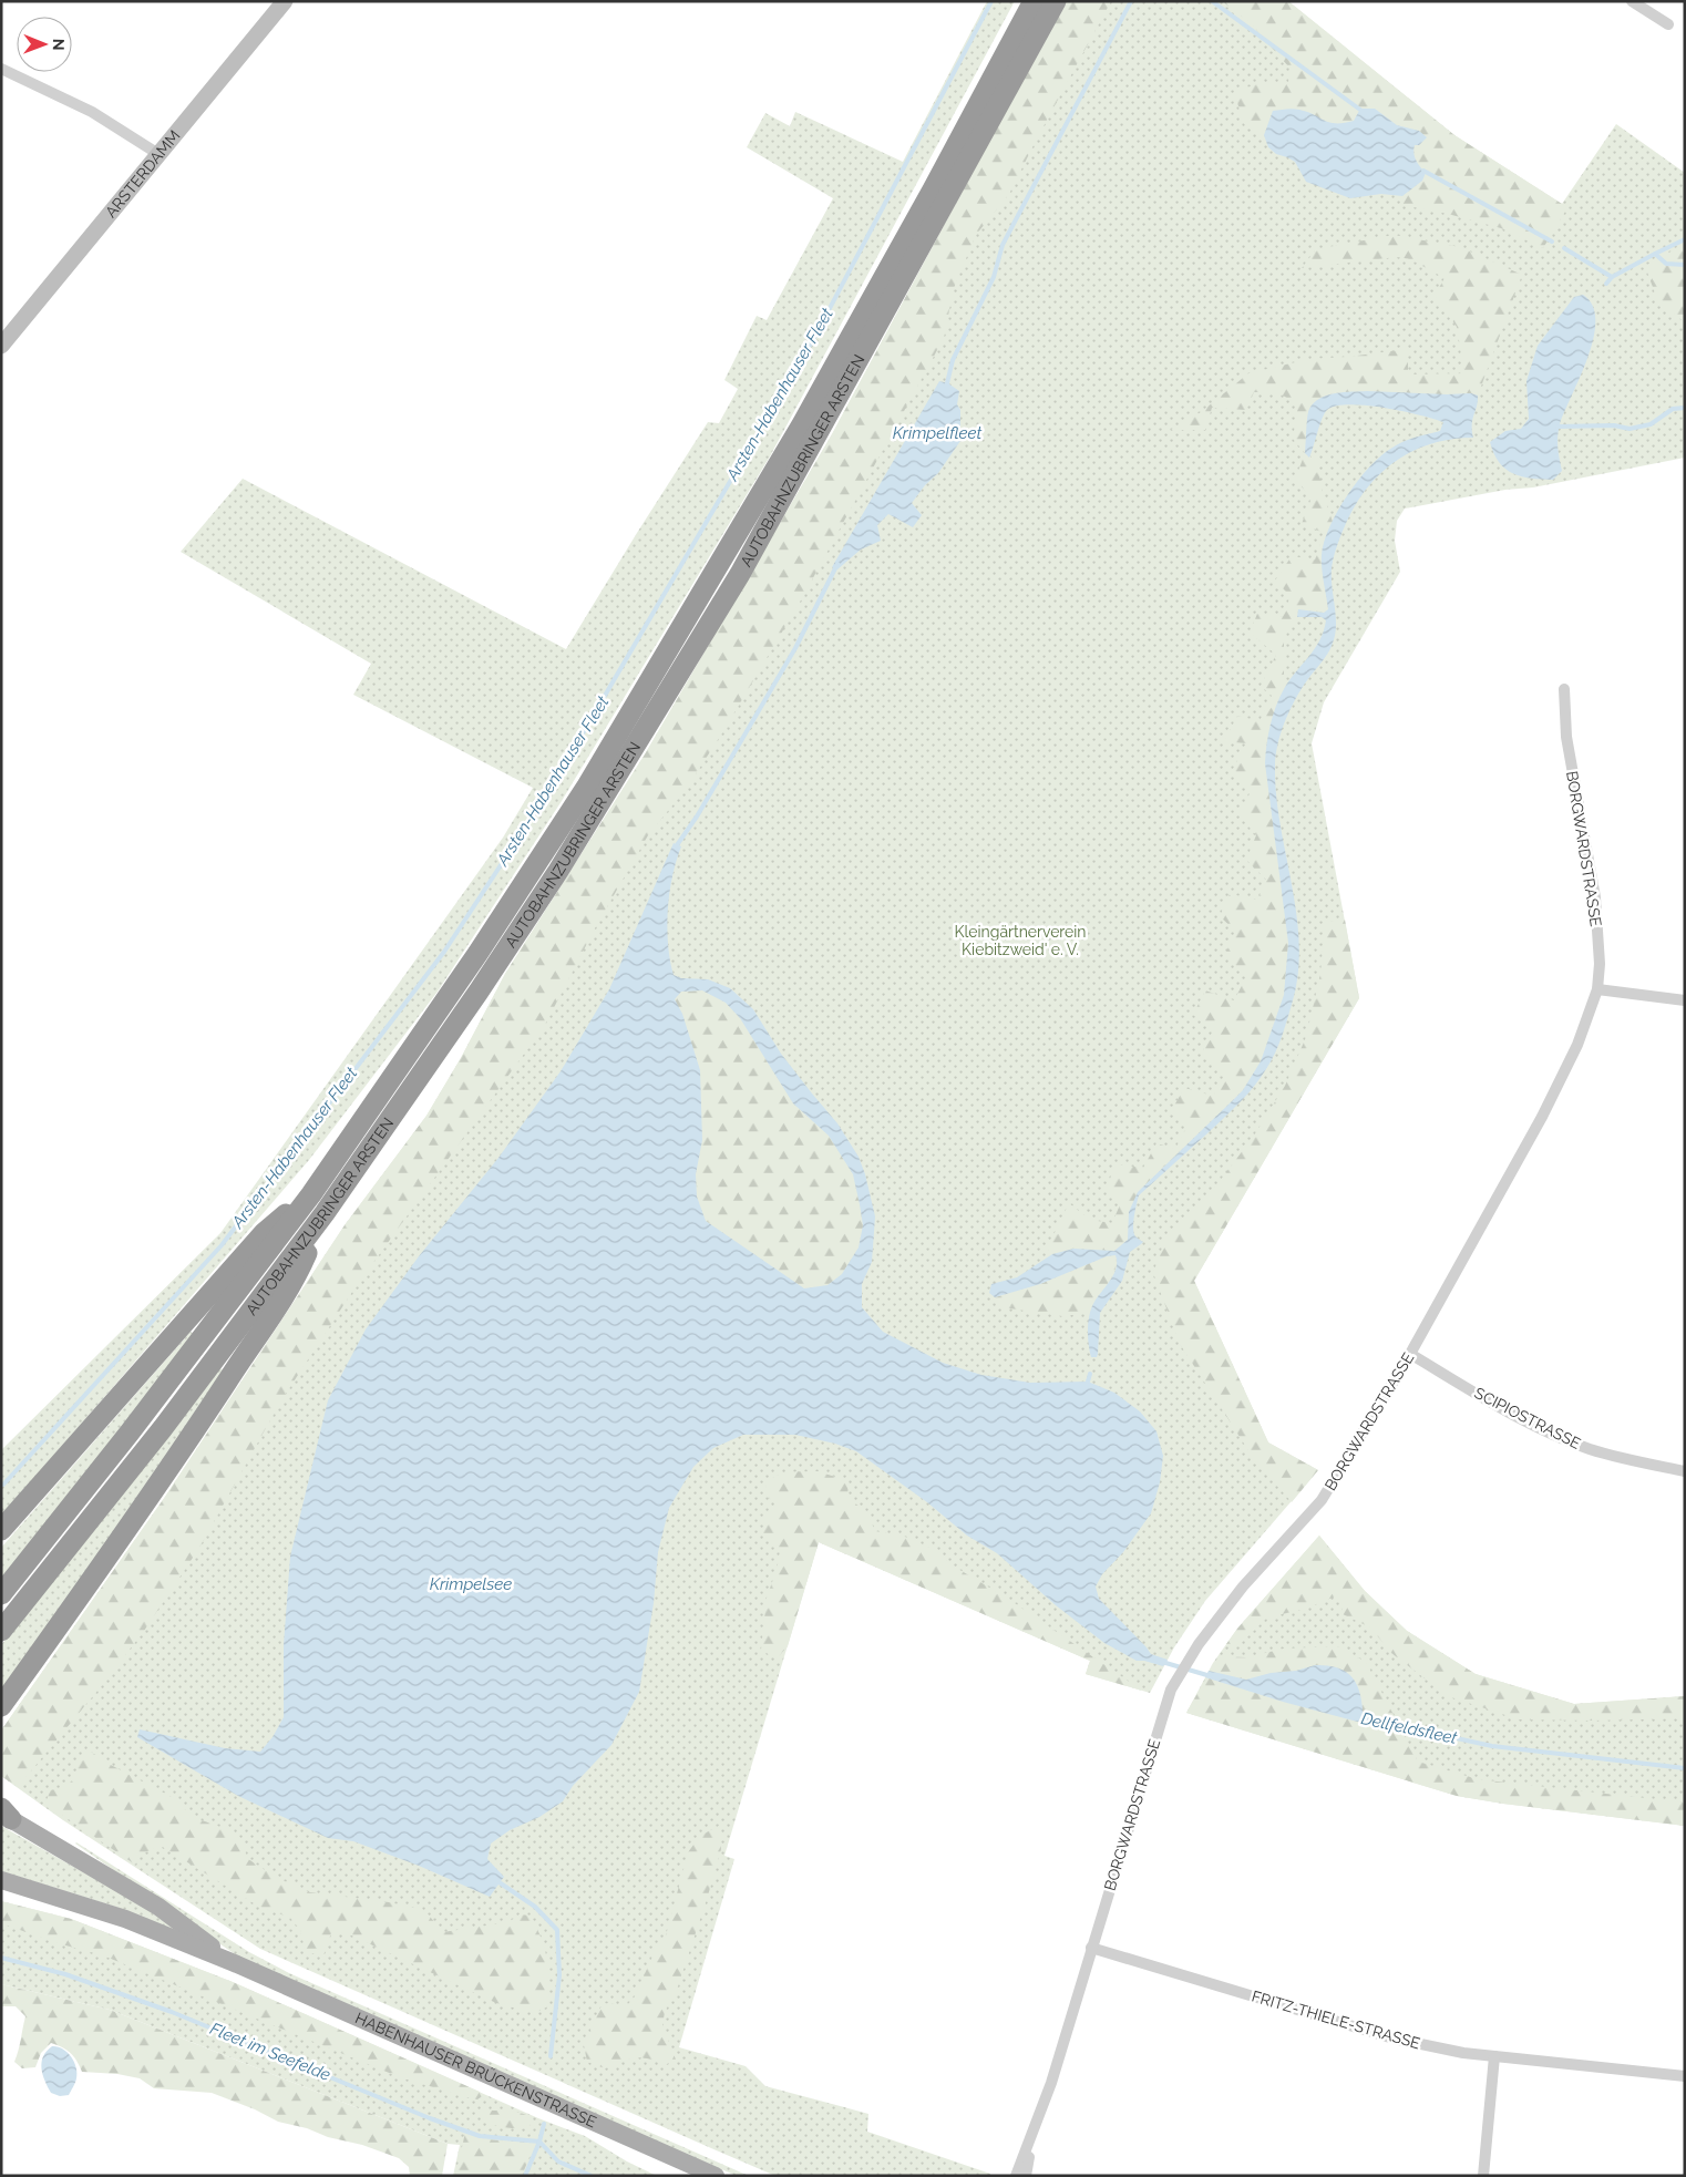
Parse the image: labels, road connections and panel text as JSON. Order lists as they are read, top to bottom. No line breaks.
{"streets":{"highway":["AUTOBAHNZUBRINGER ARSTEN"],"main road":["HABENHAUSER BRÜCKENSTRASSE"],"street":["ARSTERDAMM","BORGWARDSTRASSE","SCIPIOSTRASSE","FRITZ-THIELE-STRASSE"]},"crossings":[["BORGWARDSTRASSE","SCIPIOSTRASSE"],["BORGWARDSTRASSE","FRITZ-THIELE-STRASSE"]],"water":["Arsten-Habenhauser Fleet","Krimpelfleet","Krimpelsee","Dellfeldsfleet","Fleet im Seefelde"],"parks":["Kleingärtnerverein Kiebitzweid' e. V."],"north":"right"}
